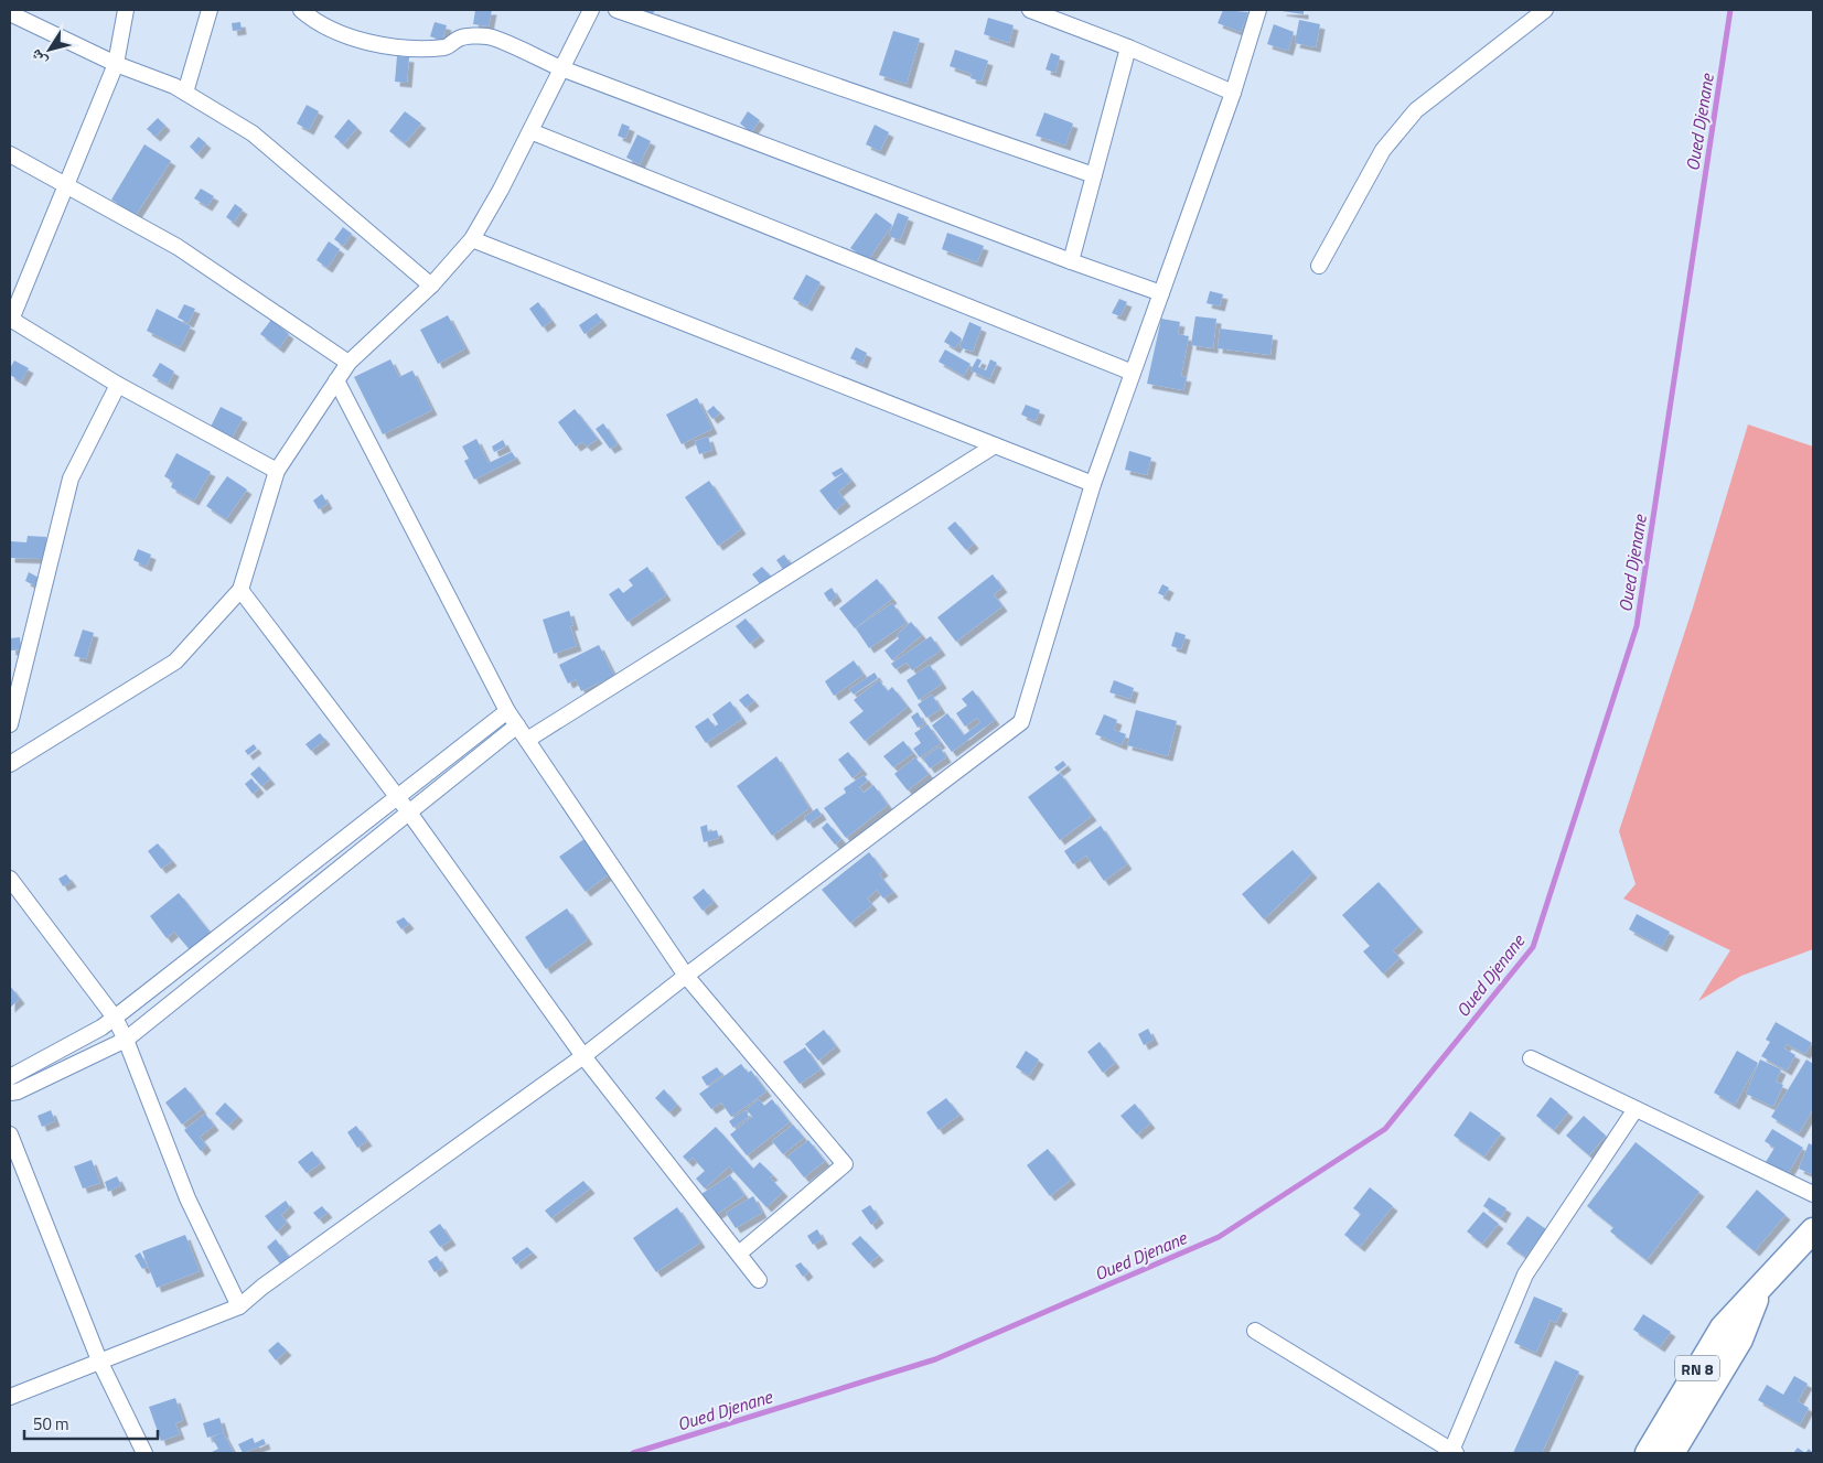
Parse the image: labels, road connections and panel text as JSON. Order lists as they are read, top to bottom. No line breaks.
{"streets":{"main road":["RN 8"]},"water":["Oued Djenane"],"scale_bar":"50 m","north":"bottom left"}
